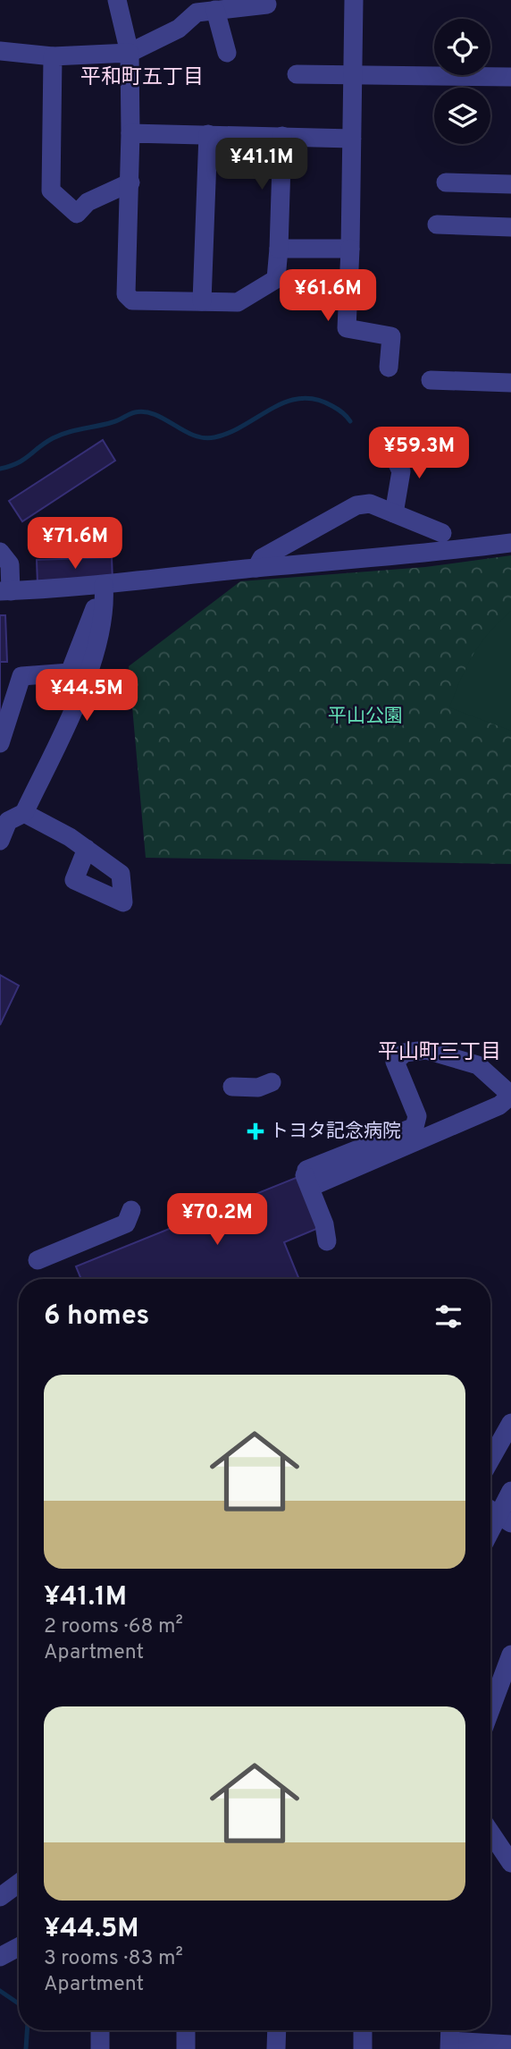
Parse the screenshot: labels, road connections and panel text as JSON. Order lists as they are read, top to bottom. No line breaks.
{"districts":["平和町五丁目","平山町三丁目"],"parks":["平山公園"],"places":{"health":["トヨタ記念病院"]},"page":{"price":["¥41.1M","¥61.6M","¥59.3M","¥71.6M","¥44.5M","¥70.2M"],"heading":"6 homes","list":[{"name":"¥41.1M","note":"2 rooms · 68 m² · Apartment"},{"name":"¥44.5M","note":"3 rooms · 83 m² · Apartment"}]}}
